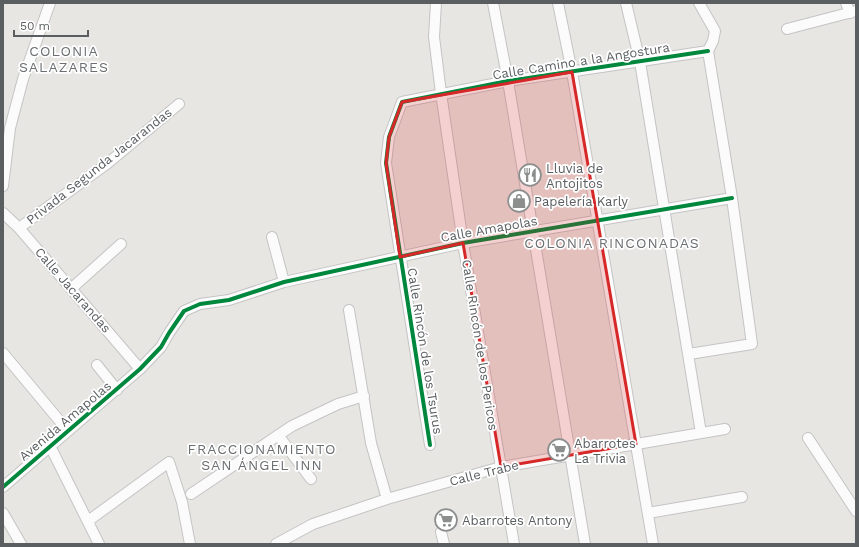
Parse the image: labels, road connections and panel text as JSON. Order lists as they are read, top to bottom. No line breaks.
{"streets":{"street":["Calle Camino a la Angostura","Privada Segunda Jacarandas","Calle Amapolas","Calle Jacarandas","Calle Rincón de los Pericos","Calle Rincón de los Tsurus","Avenida Amapolas","Calle Trabe"]},"crossings":[["Calle Camino a la Angostura","Calle Rincón de los Pericos"],["Calle Camino a la Angostura","Calle Rincón de los Tsurus"],["Privada Segunda Jacarandas","Calle Jacarandas"],["Calle Amapolas","Calle Jacarandas"],["Calle Amapolas","Calle Rincón de los Pericos"],["Calle Amapolas","Calle Rincón de los Tsurus"],["Calle Amapolas","Avenida Amapolas"],["Calle Jacarandas","Avenida Amapolas"],["Calle Rincón de los Pericos","Calle Trabe"]],"districts":["COLONIA SALAZARES","COLONIA RINCONADAS","FRACCIONAMIENTO SAN ÁNGEL INN"],"places":{"restaurant":["Lluvia de Antojitos"],"shop":["Papelería Karly"],"supermarket":["Abarrotes La Trivia","Abarrotes Antony"]},"scale_bar":"50 m"}
